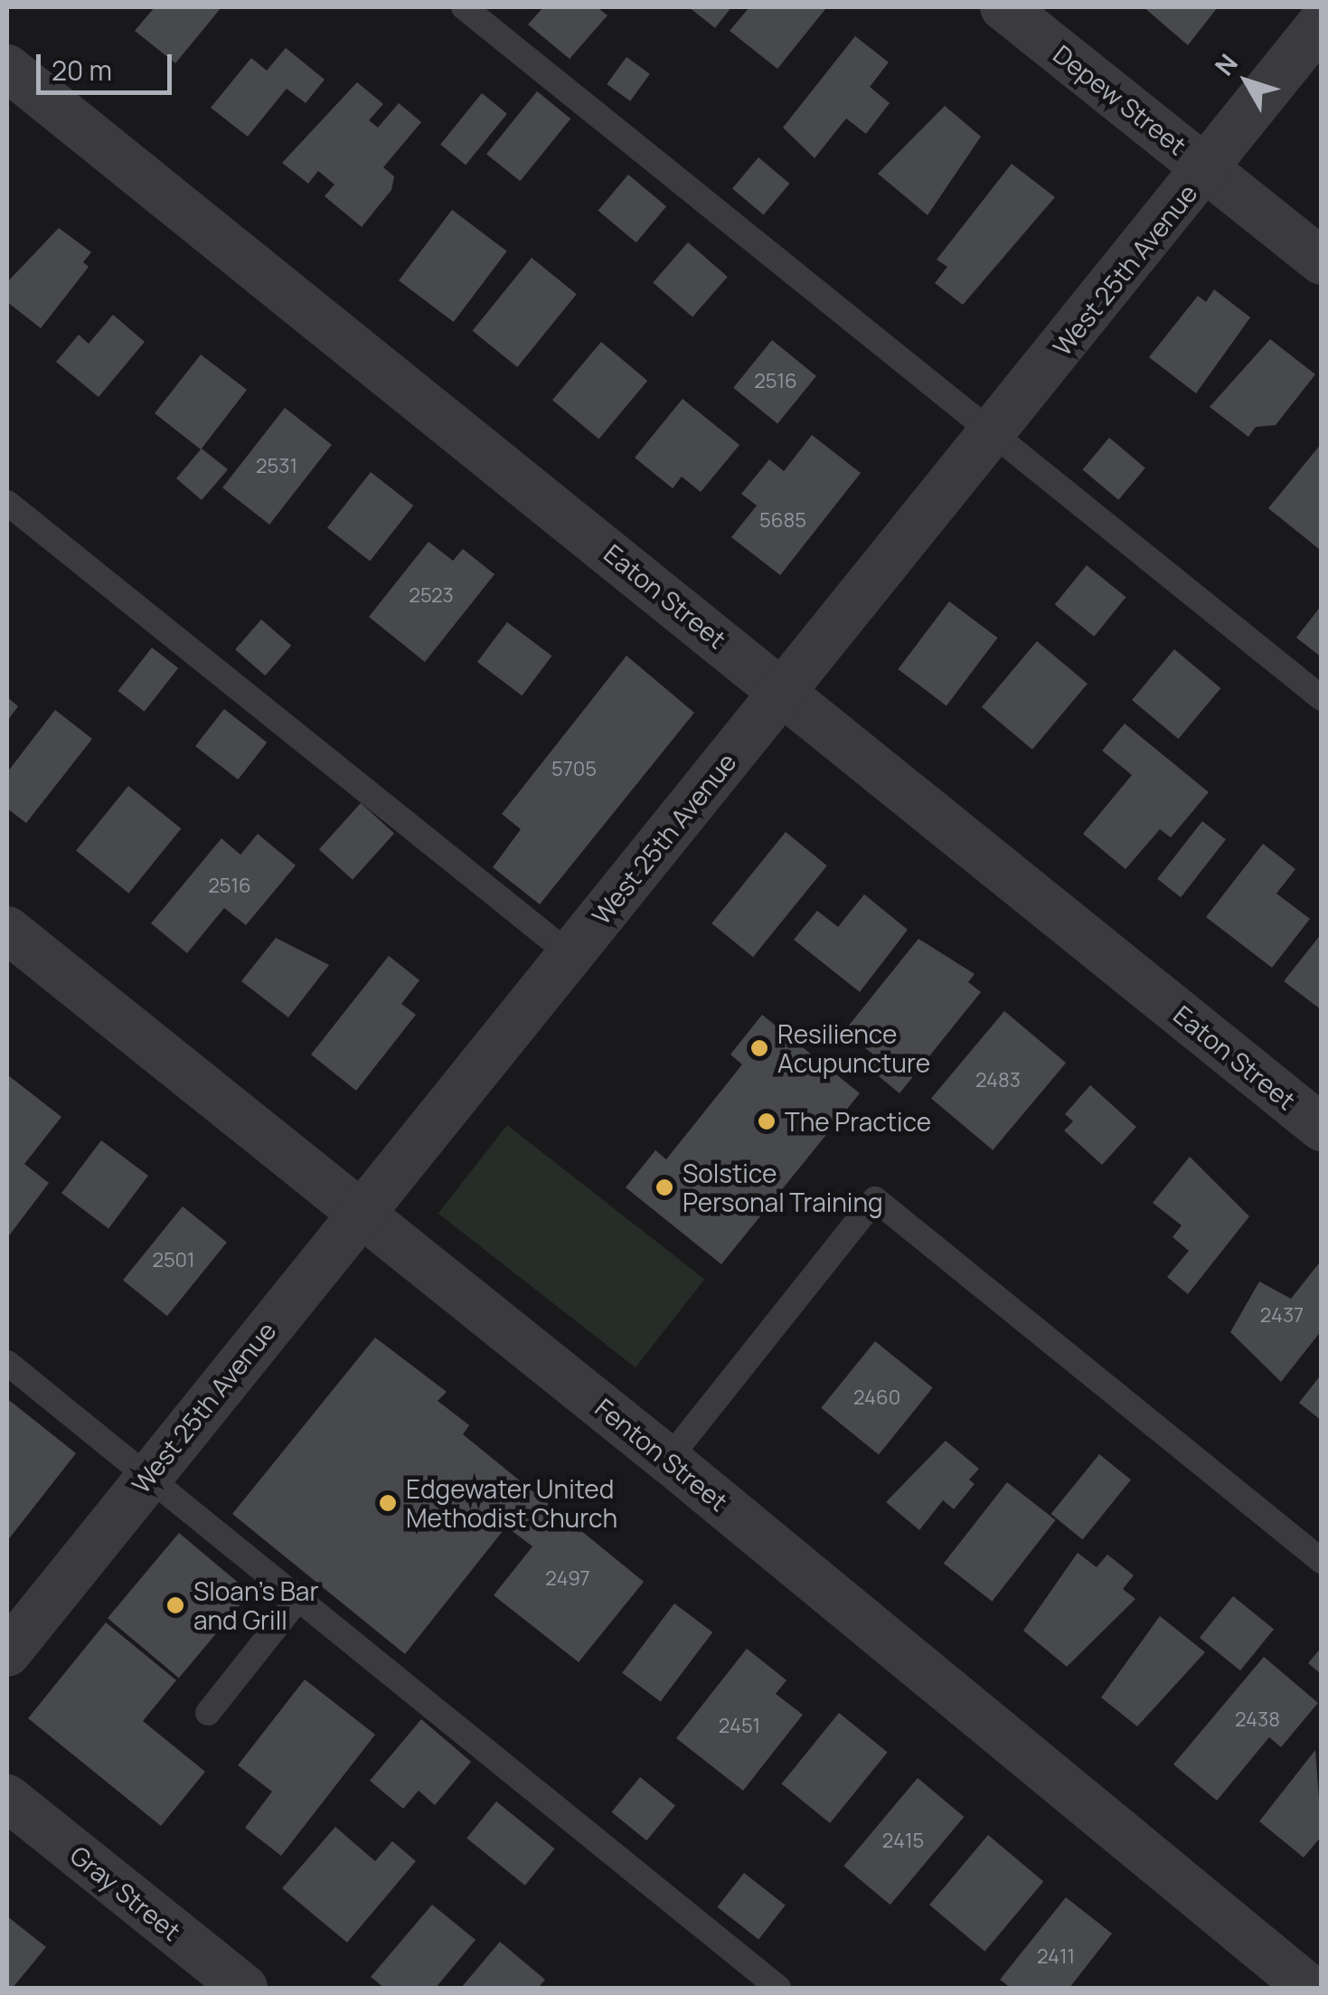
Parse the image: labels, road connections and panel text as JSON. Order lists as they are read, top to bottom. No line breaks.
{"streets":{"street":["Depew Street","West 25th Avenue","Eaton Street","Fenton Street","Gray Street"]},"crossings":[["Depew Street","West 25th Avenue"],["West 25th Avenue","Eaton Street"],["West 25th Avenue","Fenton Street"]],"places":["Resilience Acupuncture","The Practice","Solstice Personal Training","Edgewater United Methodist Church","Sloan's Bar and Grill"],"house_numbers":["2516","2531","5685","2523","5705","2516","2483","2501","2437","2460","2497","2438","2451","2415","2411"],"scale_bar":"20 m","north":"top left"}
